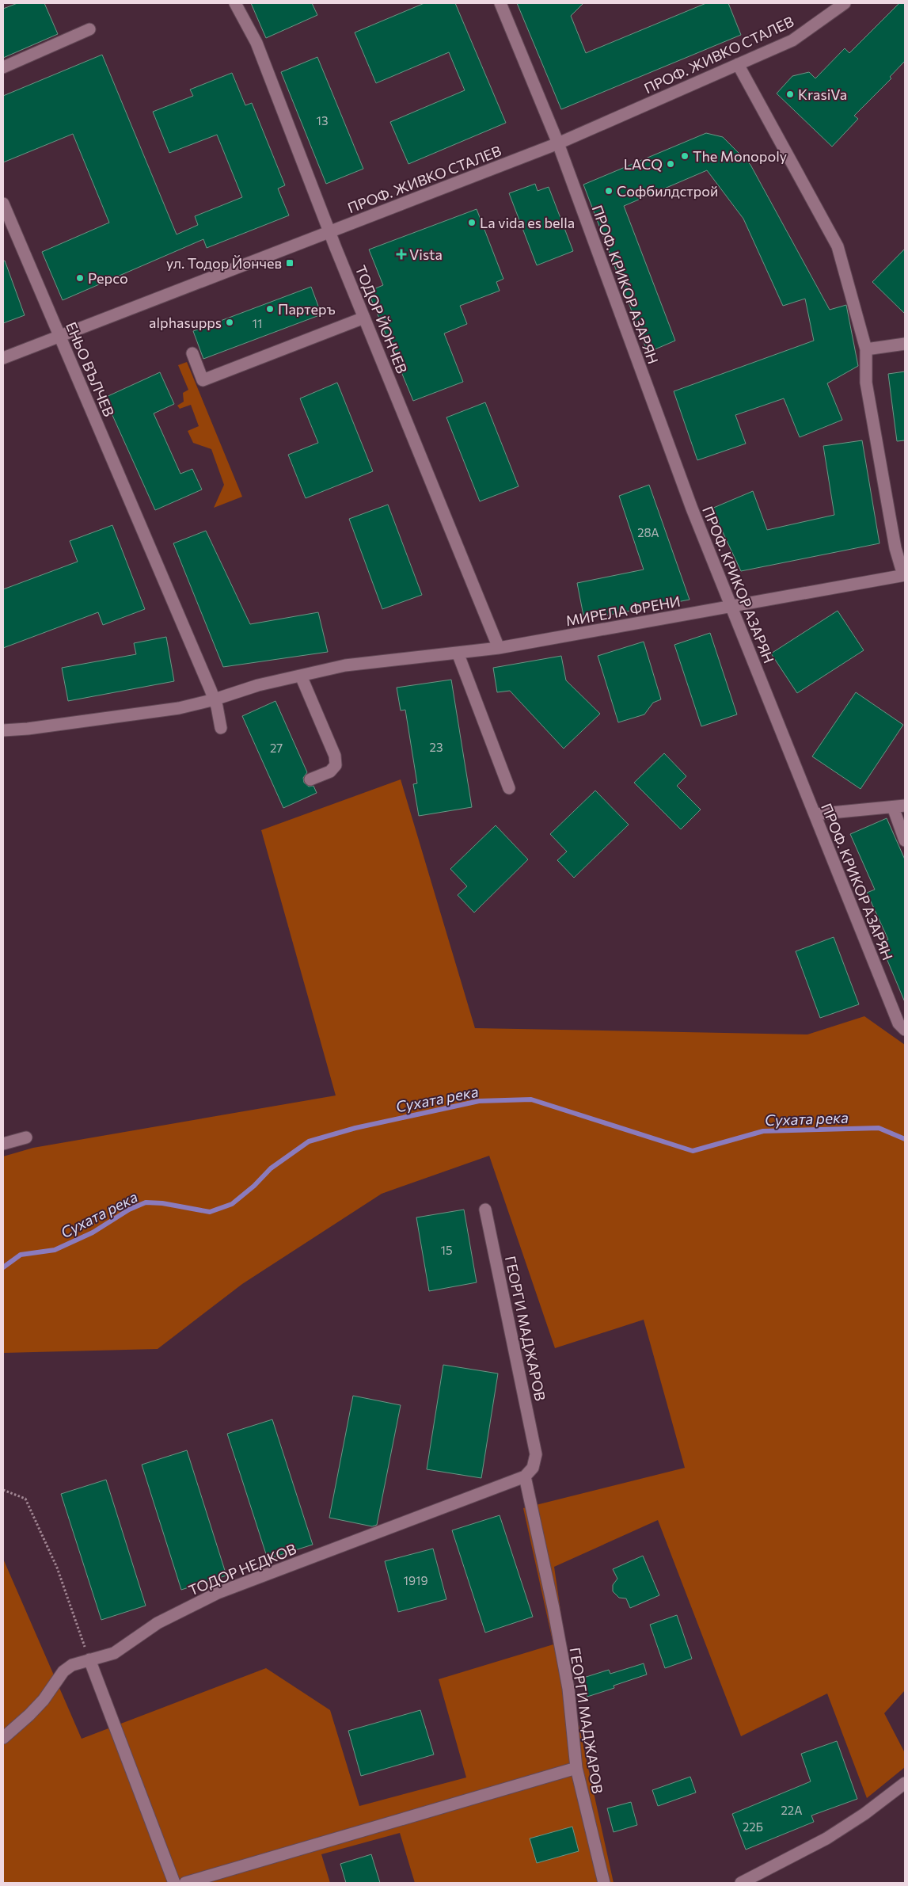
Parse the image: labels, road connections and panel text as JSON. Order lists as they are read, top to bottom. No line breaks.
{"streets":{"street":["ПРОФ. ЖИВКО СТАЛЕВ","ПРОФ. КРИКОР АЗАРЯН","ТОДОР ЙОНЧЕВ","ЕНЬО ВЪЛЧЕВ","МИРЕЛА ФРЕНИ","ГЕОРГИ МАДЖАРОВ","ТОДОР НЕДКОВ"]},"crossings":[["ПРОФ. ЖИВКО СТАЛЕВ","ПРОФ. КРИКОР АЗАРЯН"],["ПРОФ. ЖИВКО СТАЛЕВ","ТОДОР ЙОНЧЕВ"],["ПРОФ. ЖИВКО СТАЛЕВ","ЕНЬО ВЪЛЧЕВ"],["ПРОФ. КРИКОР АЗАРЯН","МИРЕЛА ФРЕНИ"],["ТОДОР ЙОНЧЕВ","МИРЕЛА ФРЕНИ"],["ЕНЬО ВЪЛЧЕВ","МИРЕЛА ФРЕНИ"],["ГЕОРГИ МАДЖАРОВ","ТОДОР НЕДКОВ"]],"water":["Сухата река"],"places":{"other":["KrasiVa","The Monopoly","LACQ","Софбилдстрой","La vida es bella","Pepco","Партеръ","alphasupps"],"health":["Vista"],"transit":["ул. Тодор Йончев"]},"house_numbers":["13","11","28А","23","27","15","1919","22А","22Б"]}
